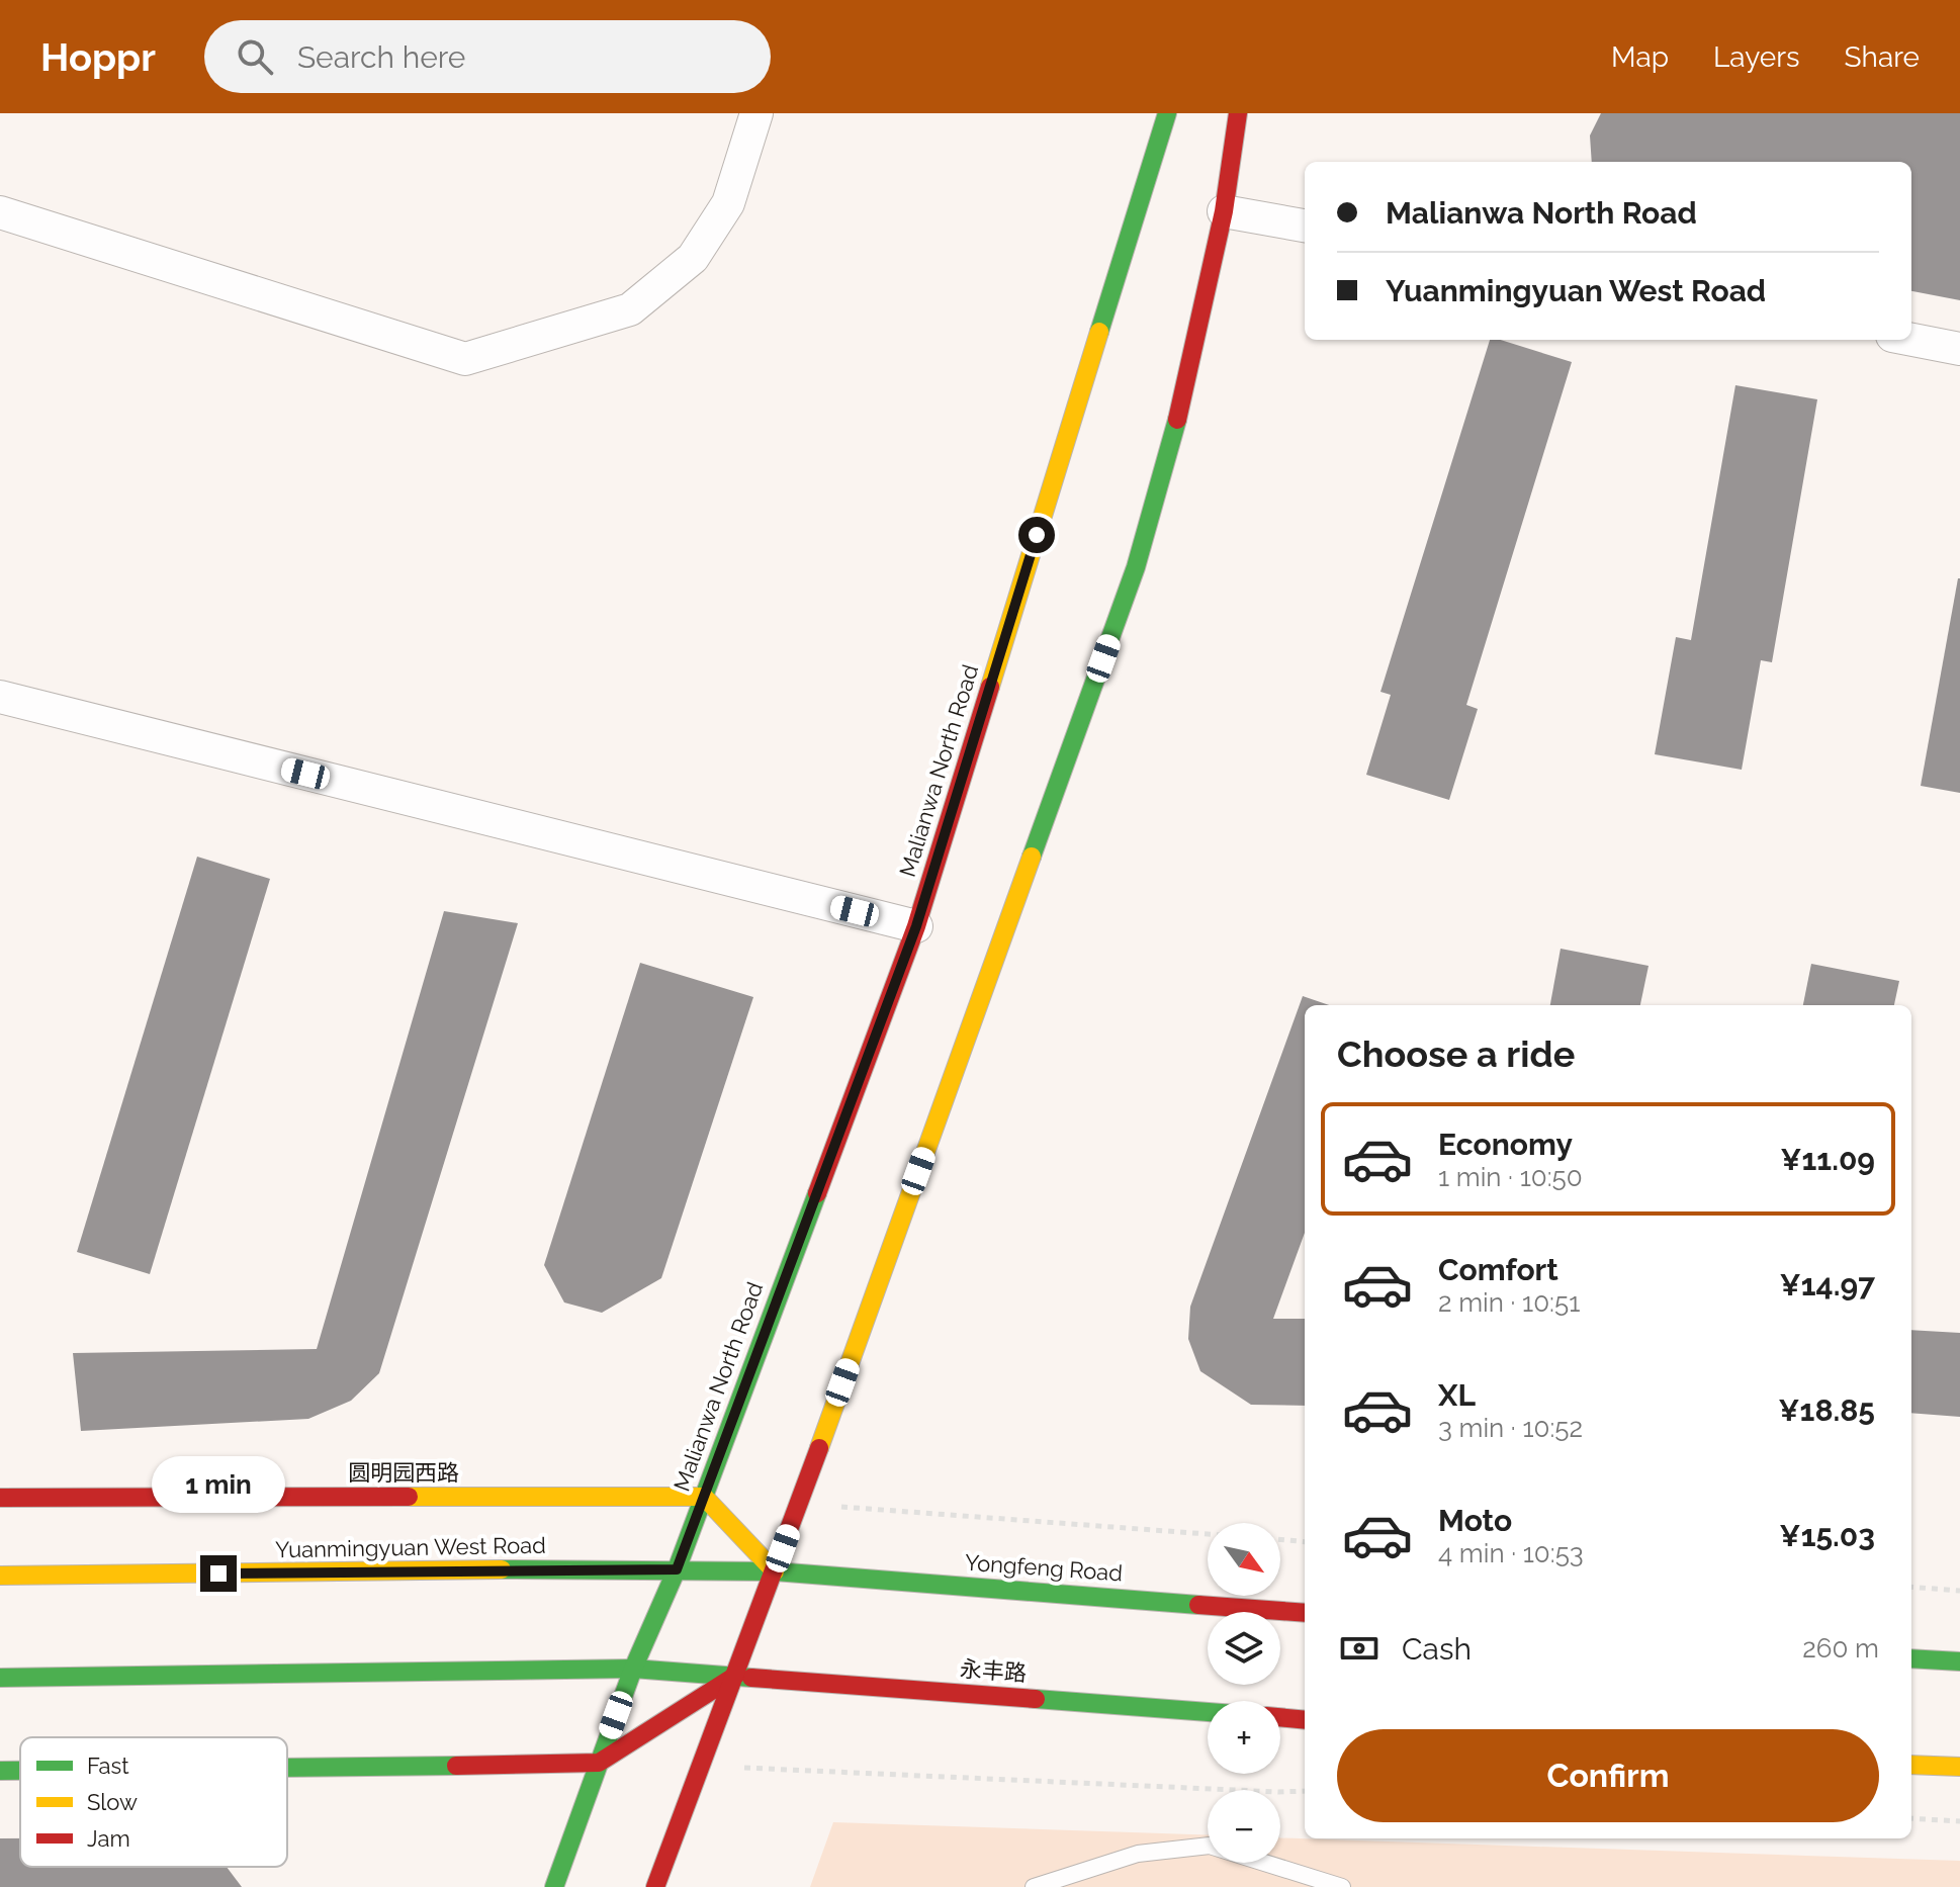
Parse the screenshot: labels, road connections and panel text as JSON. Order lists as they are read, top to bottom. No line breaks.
{"streets":{"main road":["Malianwa North Road","圆明园西路","Yuanmingyuan West Road","Yongfeng Road","永丰路"]},"crossings":[["Malianwa North Road","圆明园西路"],["Malianwa North Road","Yuanmingyuan West Road"],["Malianwa North Road","永丰路"],["Yuanmingyuan West Road","Yongfeng Road"]],"legend":["Fast","Slow","Jam"],"north":"bottom right","page":{"header":"Hoppr","search":"Search here","nav":["Map","Layers","Share"],"banner":["Malianwa North Road","Yuanmingyuan West Road"],"heading":"Choose a ride","list":[{"name":"Economy","note":"1 min · 10:50","value":"¥11.09"},{"name":"Comfort","note":"2 min · 10:51","value":"¥14.97"},{"name":"XL","note":"3 min · 10:52","value":"¥18.85"},{"name":"Moto","note":"4 min · 10:53","value":"¥15.03"}],"bubble":"1 min","map_buttons":["+","−"],"pay":["Cash","260 m"],"buttons":"Confirm"}}
